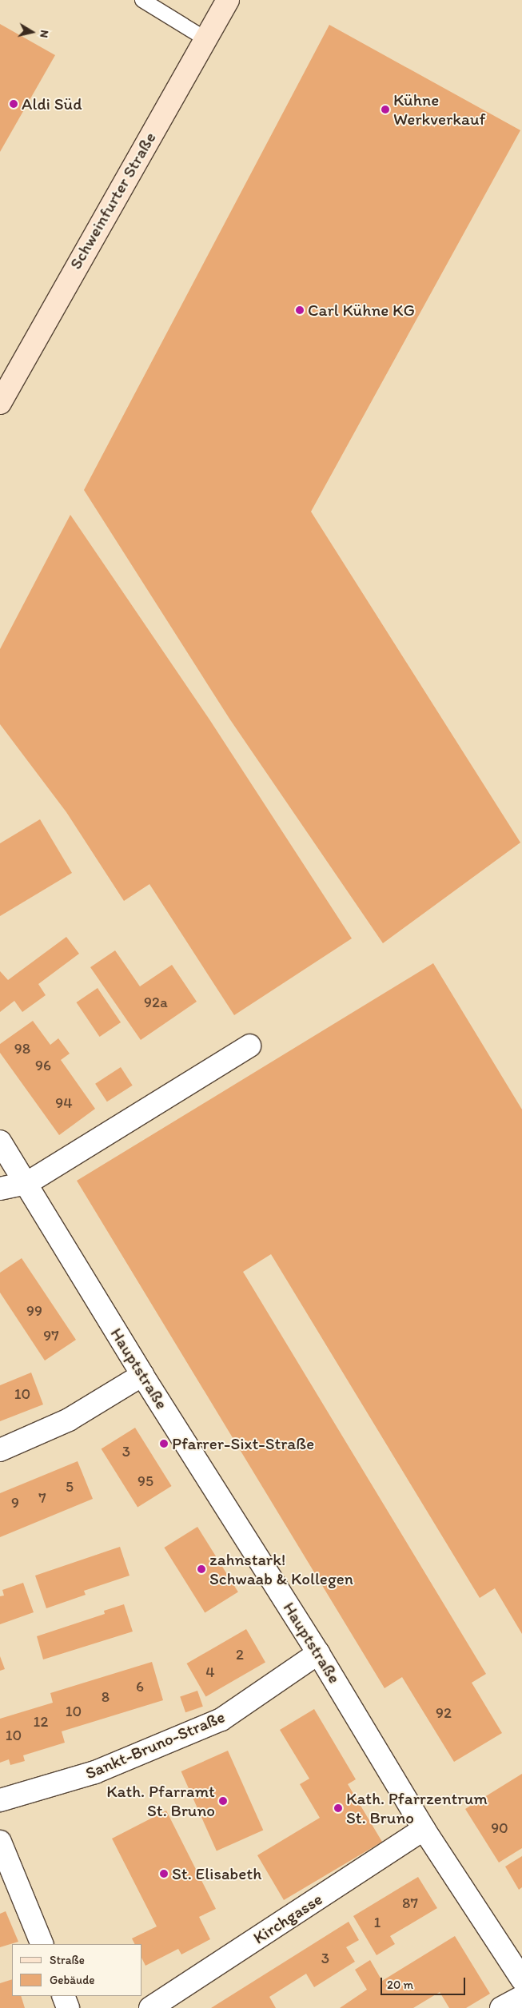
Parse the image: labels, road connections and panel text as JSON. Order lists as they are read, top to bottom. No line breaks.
{"streets":{"main road":["Schweinfurter Straße"],"street":["Hauptstraße","Sankt-Bruno-Straße","Kirchgasse"]},"crossings":[["Hauptstraße","Sankt-Bruno-Straße"],["Hauptstraße","Kirchgasse"]],"places":["Aldi Süd","Kühne Werkverkauf","Carl Kühne KG","Pfarrer-Sixt-Straße","zahnstark! Schwaab & Kollegen","Kath. Pfarramt St. Bruno","Kath. Pfarrzentrum St. Bruno","St. Elisabeth"],"house_numbers":["92a","98","96","94","99","97","10","3","95","5","7","9","2","4","6","8","10","92","12","10","90","87","1","3"],"legend":["Straße","Gebäude"],"scale_bar":"20 m","north":"right"}
